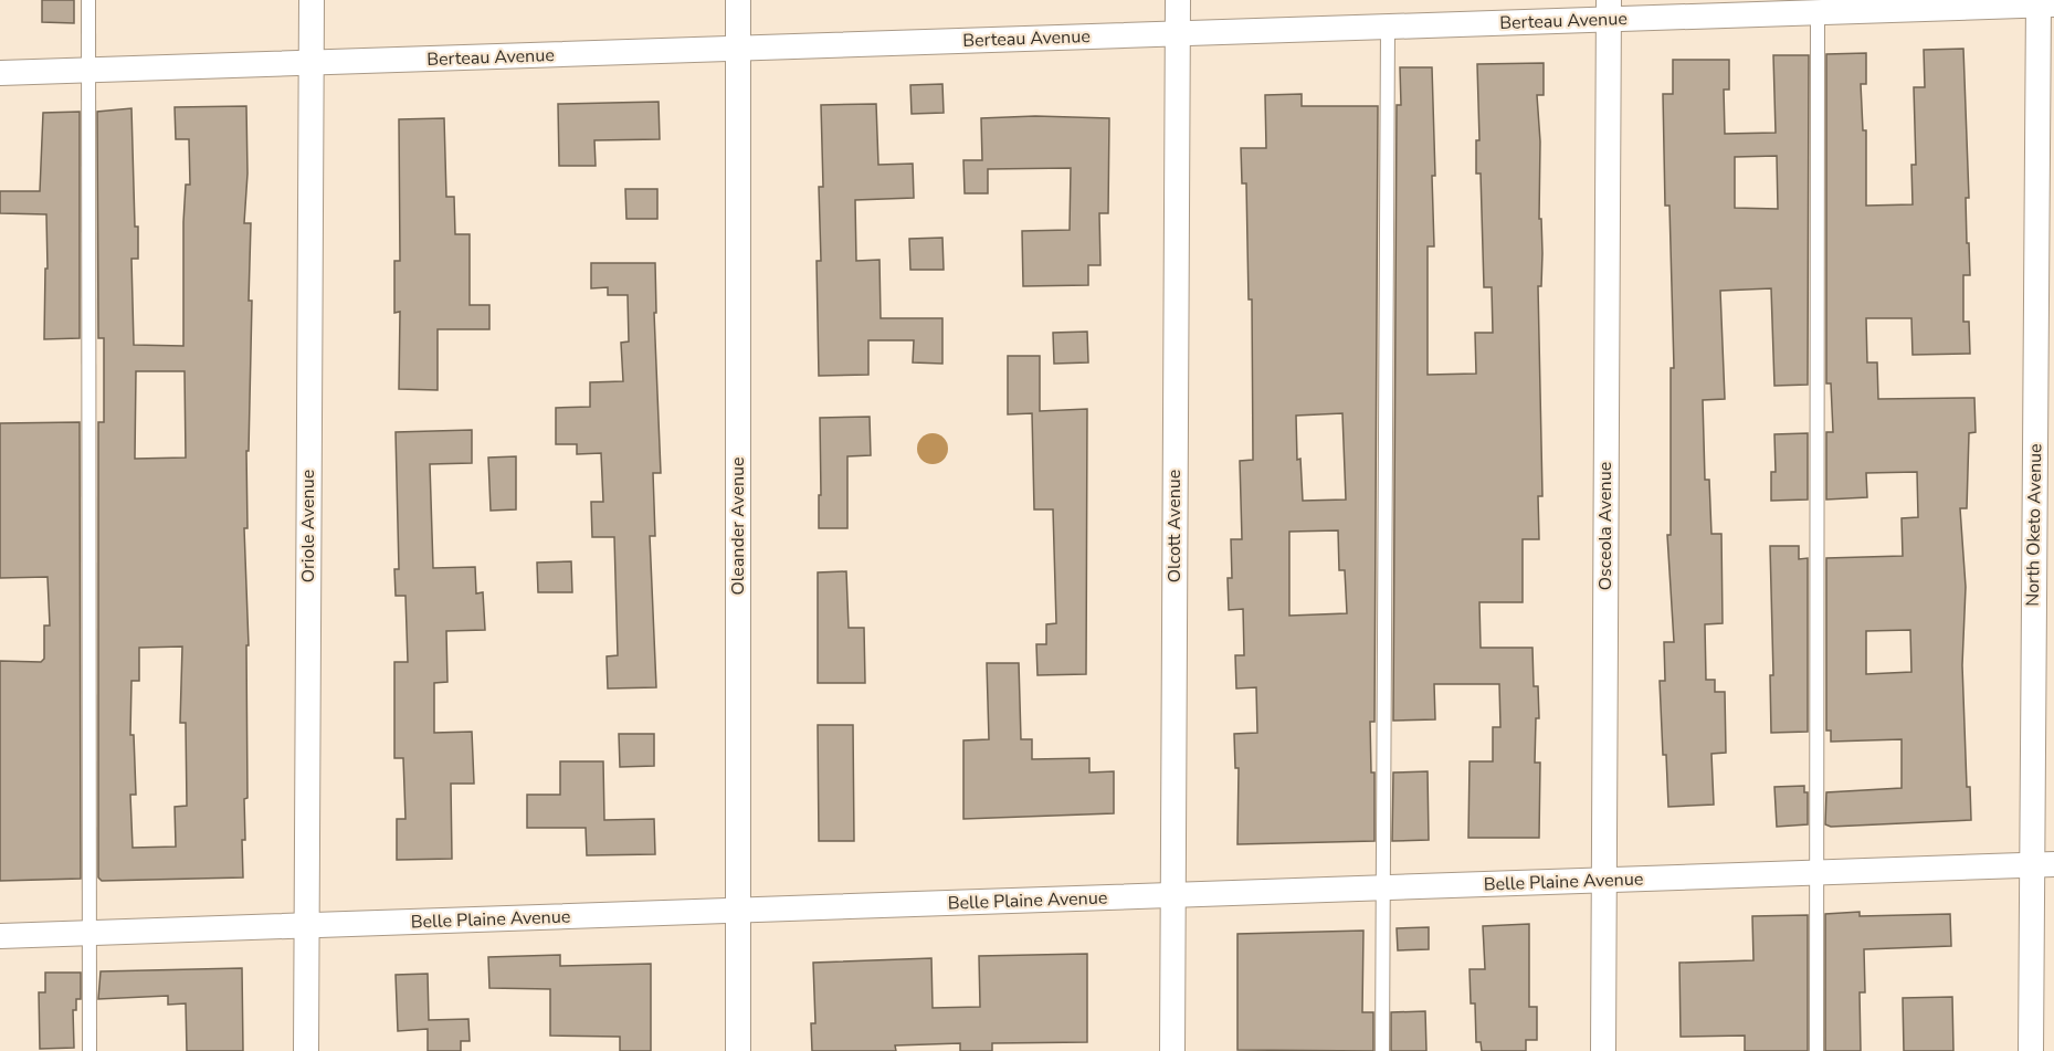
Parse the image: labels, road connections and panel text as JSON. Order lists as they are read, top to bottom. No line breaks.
{"streets":{"street":["Berteau Avenue","North Oketo Avenue","Oriole Avenue","Oleander Avenue","Olcott Avenue","Osceola Avenue","Belle Plaine Avenue"]},"crossings":[["Berteau Avenue","North Oketo Avenue"],["Berteau Avenue","Oriole Avenue"],["Berteau Avenue","Oleander Avenue"],["Berteau Avenue","Olcott Avenue"],["Berteau Avenue","Osceola Avenue"],["North Oketo Avenue","Belle Plaine Avenue"],["Oriole Avenue","Belle Plaine Avenue"],["Oleander Avenue","Belle Plaine Avenue"],["Olcott Avenue","Belle Plaine Avenue"],["Osceola Avenue","Belle Plaine Avenue"]]}
